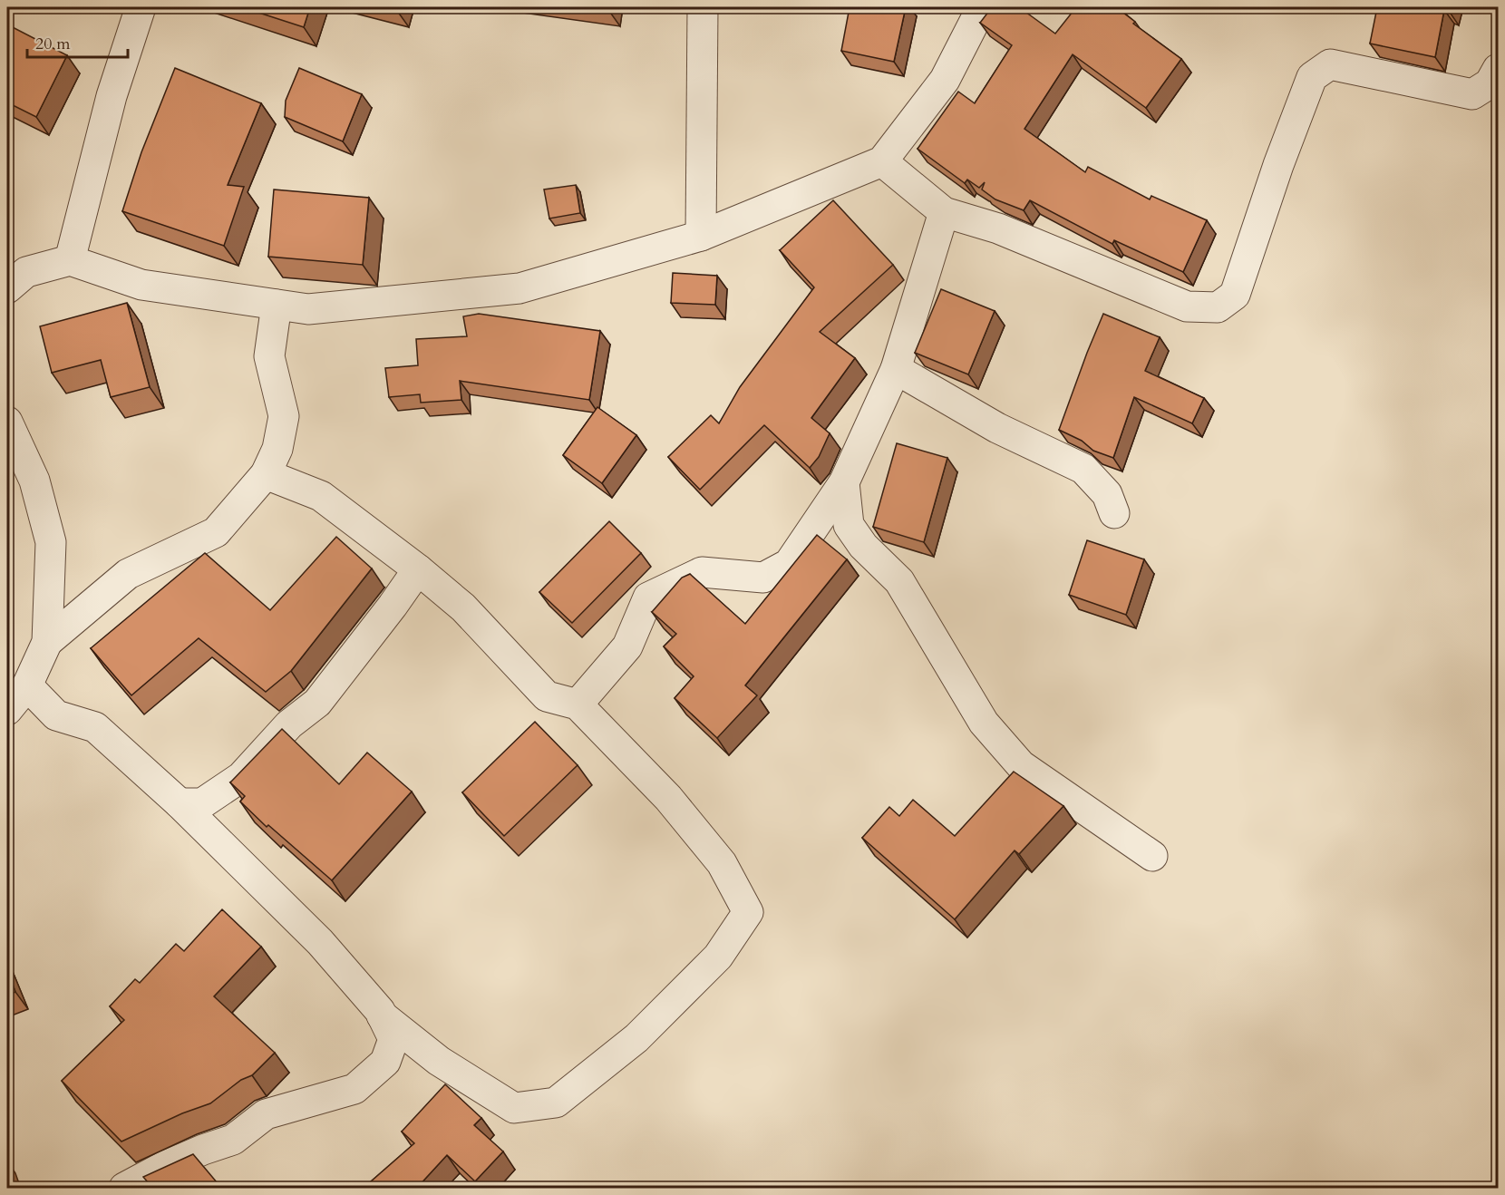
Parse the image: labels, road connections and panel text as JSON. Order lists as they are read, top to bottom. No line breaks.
{"scale_bar":"20 m"}
